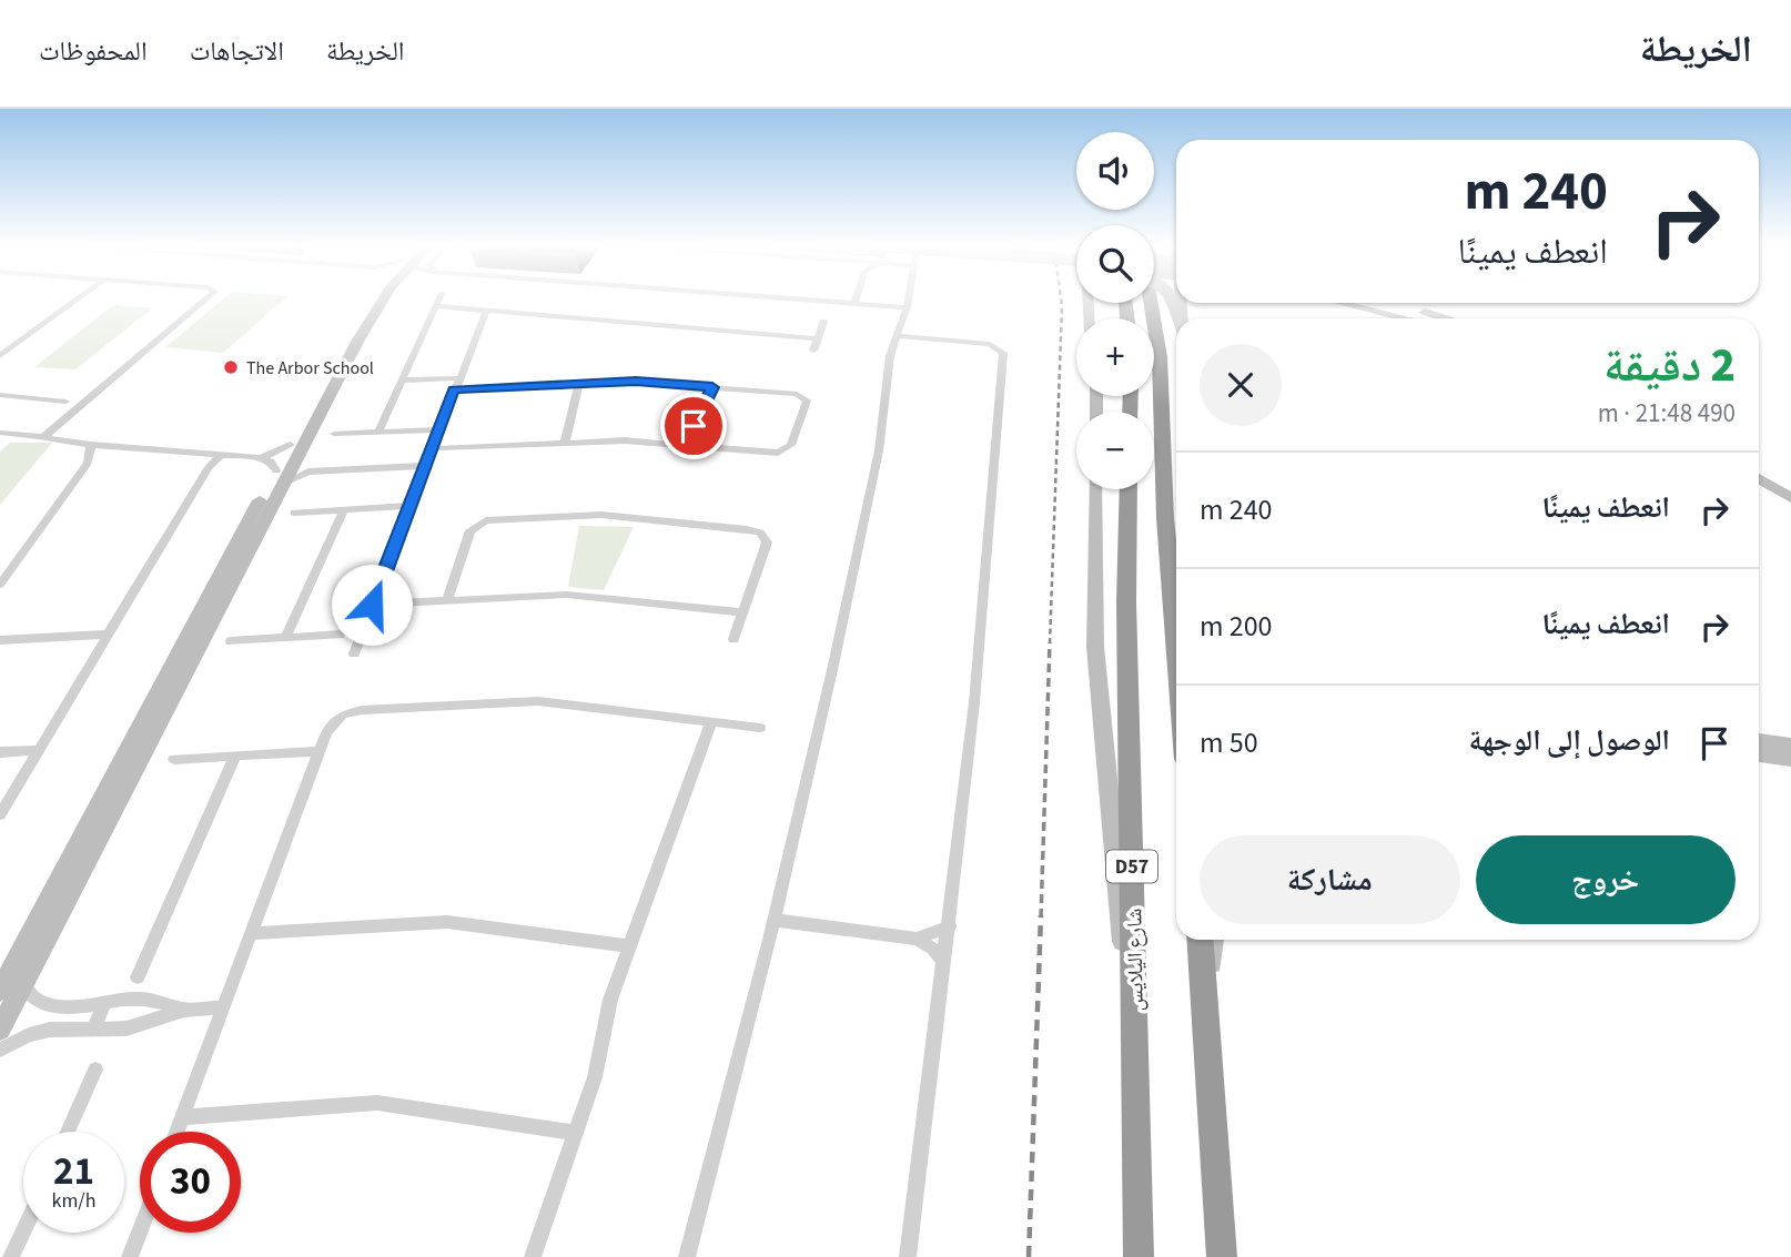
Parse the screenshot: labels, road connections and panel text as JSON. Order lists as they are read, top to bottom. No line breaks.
{"streets":{"highway":["D57","شارع اليلايس"]},"places":["The Arbor School"],"page":{"header":"الخريطة","nav":["الخريطة","الاتجاهات","المحفوظات"],"map_buttons":["+","−"],"turn":["240 m","انعطف يمينًا"],"heading":["2 دقيقة","490 m · 21:48"],"list":[{"name":"انعطف يمينًا","value":"240 m"},{"name":"انعطف يمينًا","value":"200 m"},{"name":"الوصول إلى الوجهة","value":"50 m"}],"buttons":["خروج","مشاركة"],"speed":"21 km/h","limit":"30"}}
